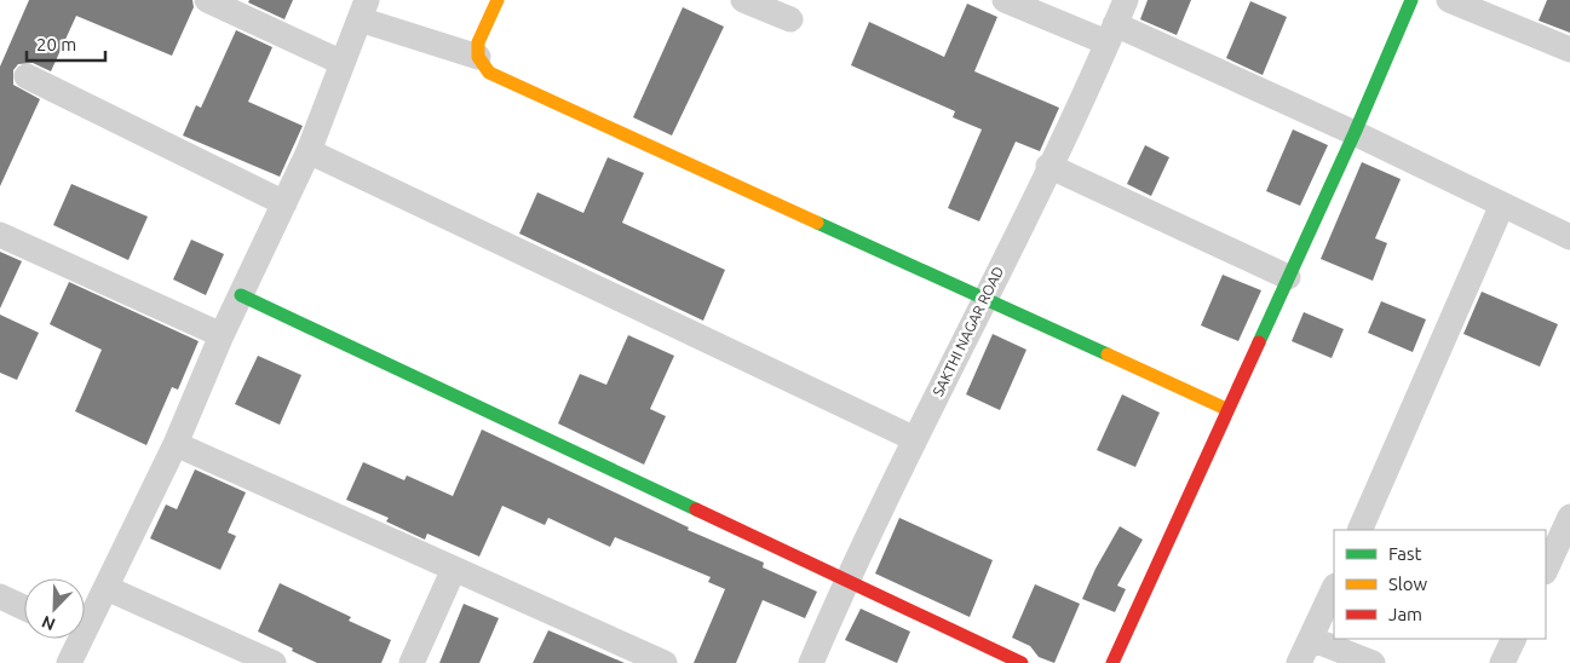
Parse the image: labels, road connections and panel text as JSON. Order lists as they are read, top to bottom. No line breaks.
{"streets":{"street":["SAKTHI NAGAR ROAD"]},"legend":["Fast","Slow","Jam"],"scale_bar":"20 m","north":"bottom left"}
